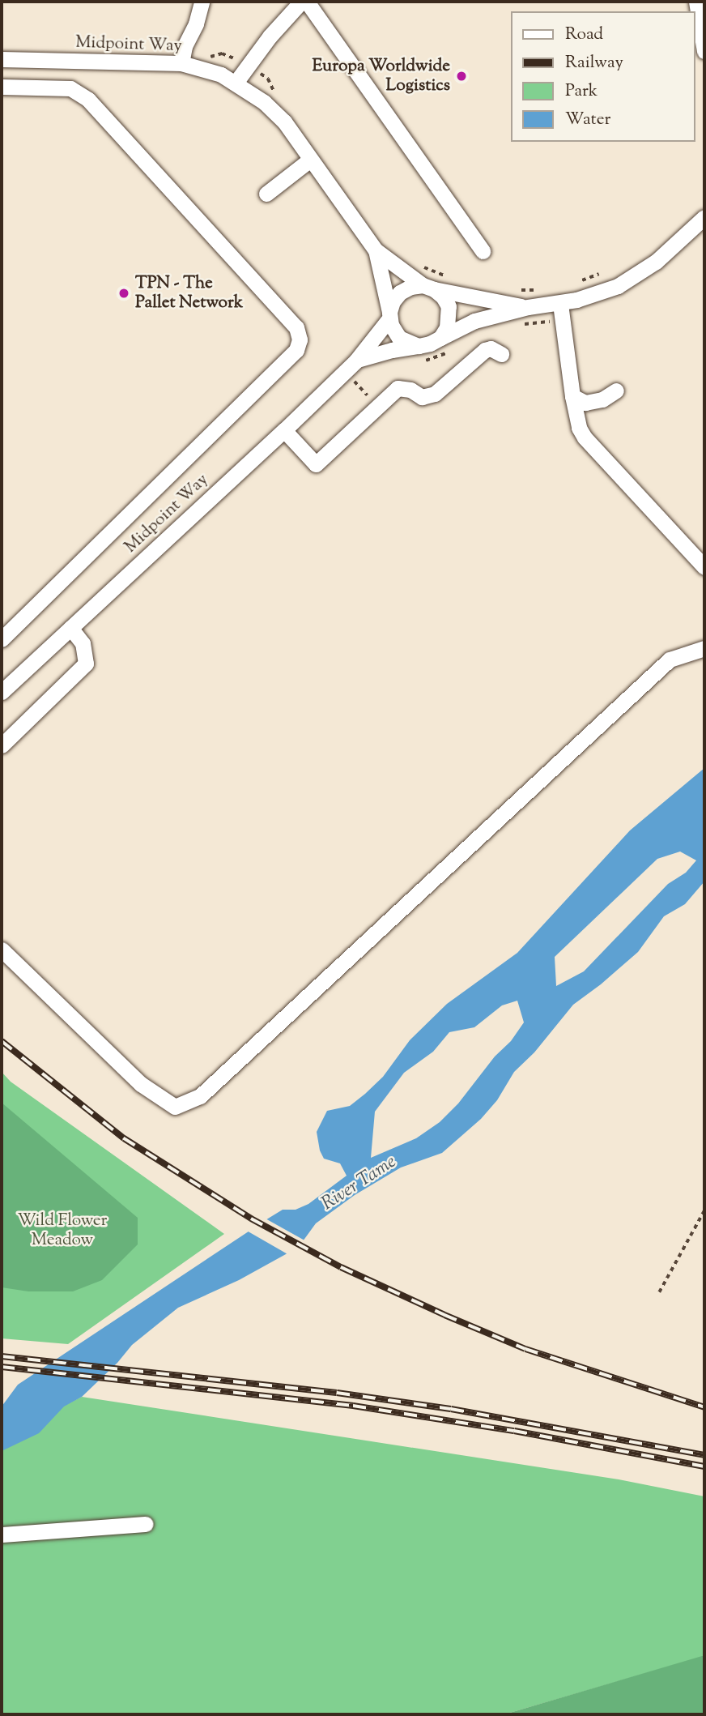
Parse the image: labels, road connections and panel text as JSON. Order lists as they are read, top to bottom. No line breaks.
{"streets":{"street":["Midpoint Way"]},"water":["River Tame"],"parks":["Wild Flower Meadow"],"places":["Europa Worldwide Logistics","TPN - The Pallet Network"],"legend":["Road","Railway","Park","Water"]}
